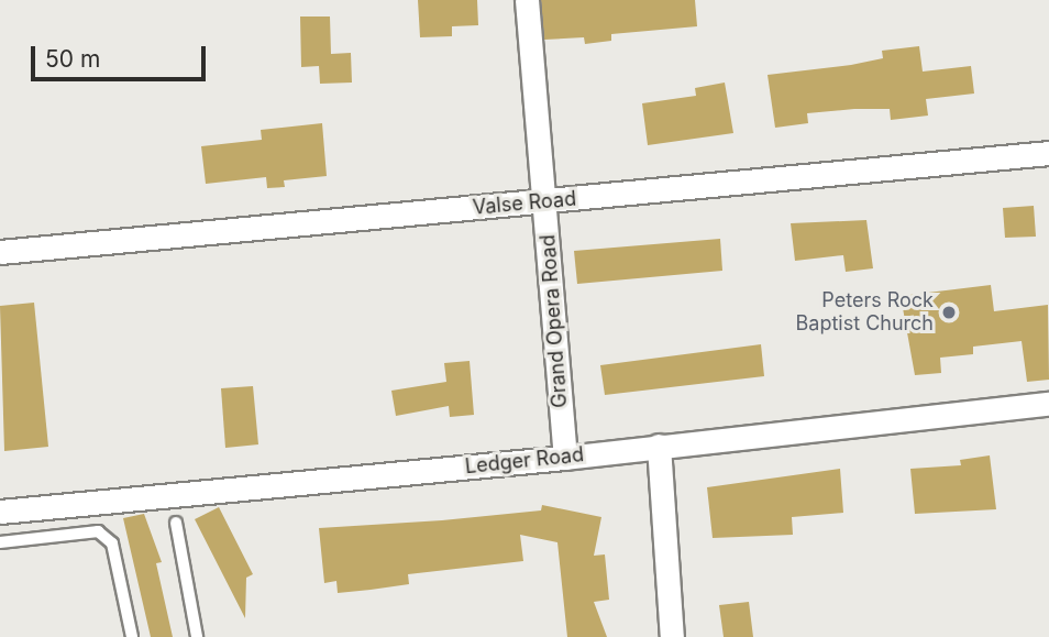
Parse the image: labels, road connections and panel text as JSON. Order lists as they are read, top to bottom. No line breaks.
{"streets":{"street":["Valse Road","Grand Opera Road","Ledger Road"]},"crossings":[["Valse Road","Grand Opera Road"],["Grand Opera Road","Ledger Road"]],"places":["Peters Rock Baptist Church"],"scale_bar":"50 m"}
